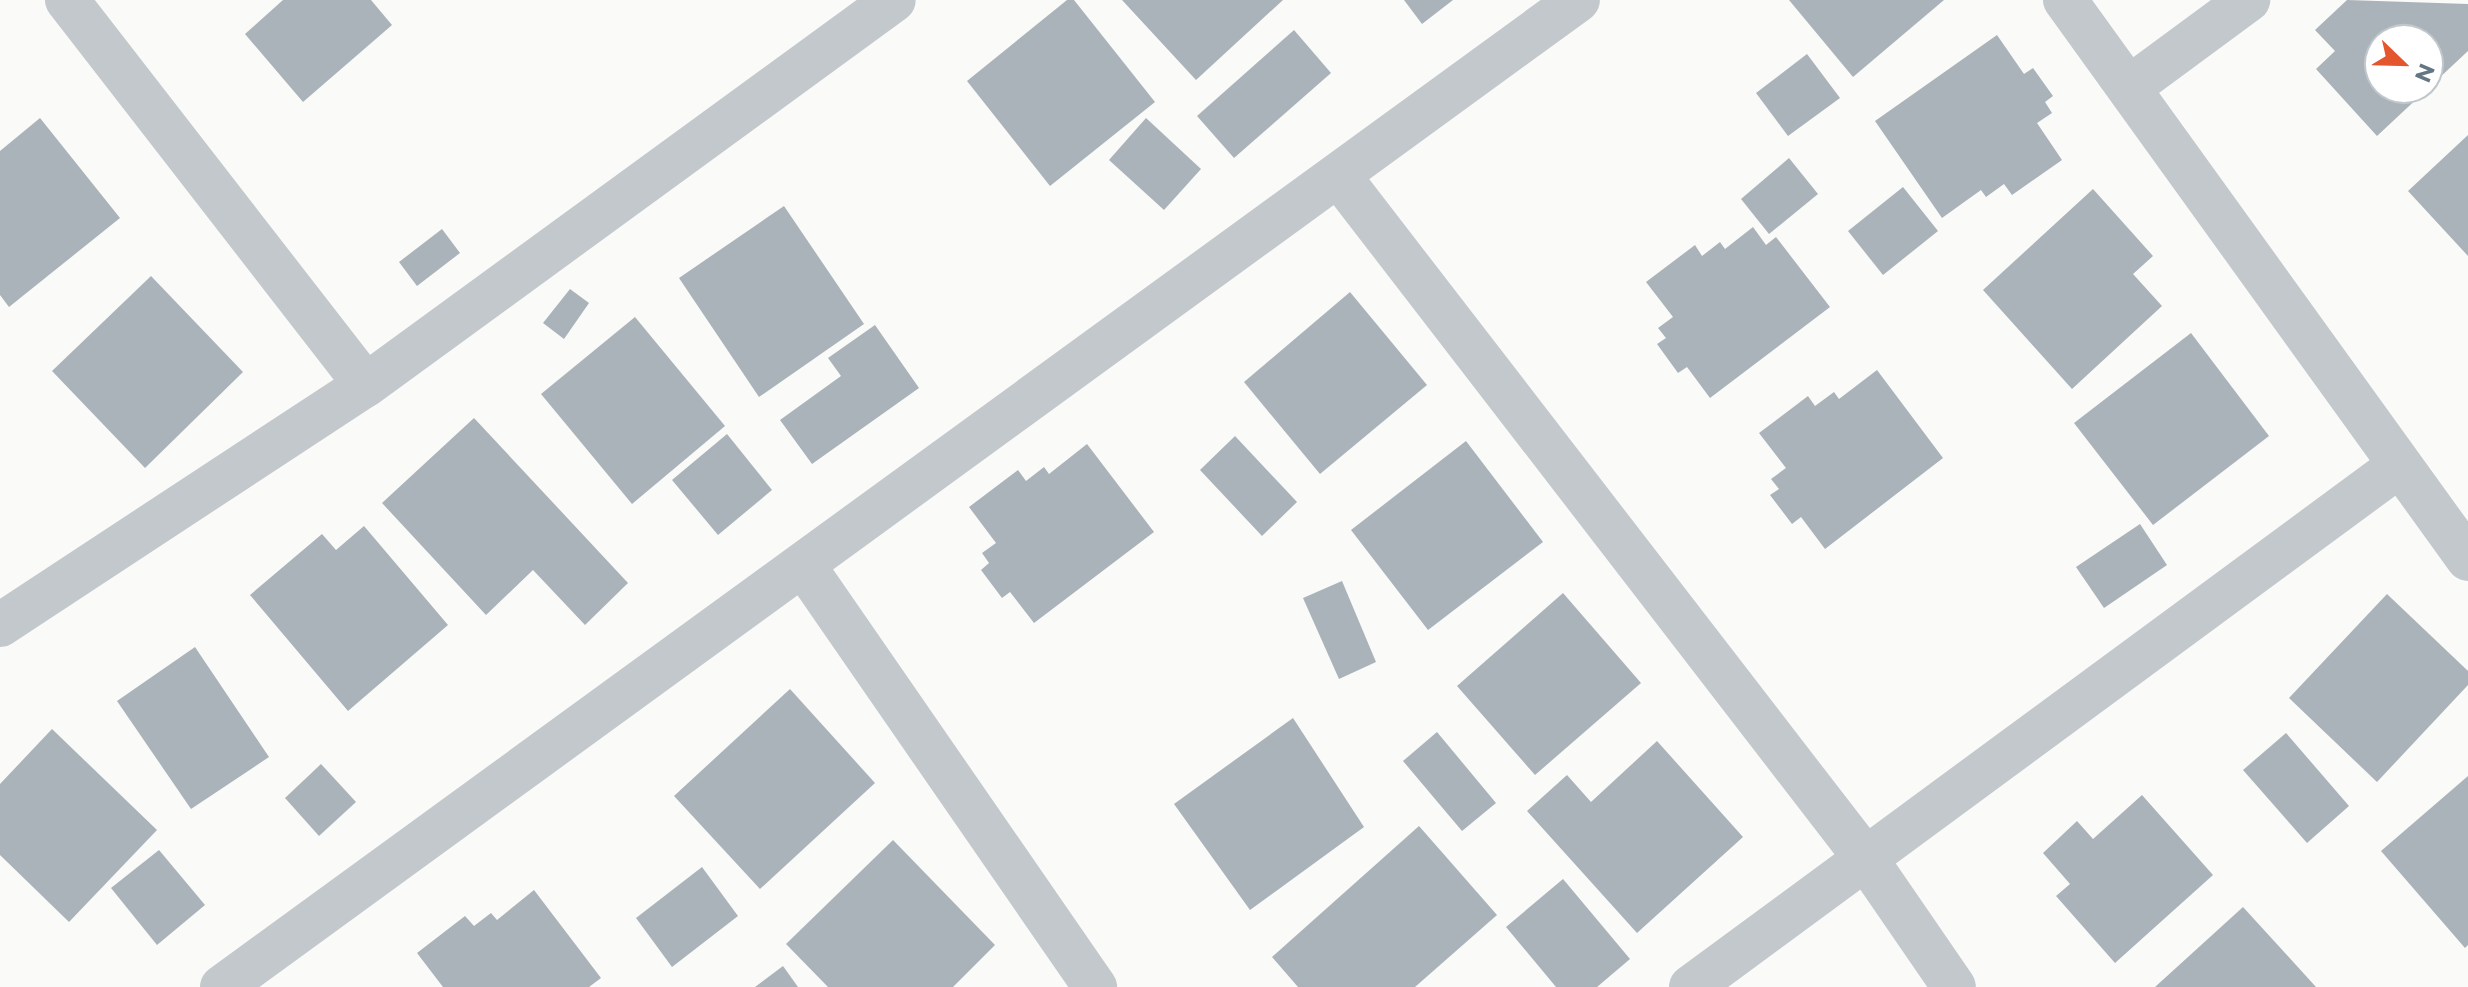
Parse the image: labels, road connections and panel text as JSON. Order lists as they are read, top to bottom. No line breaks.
{"north":"bottom right"}
